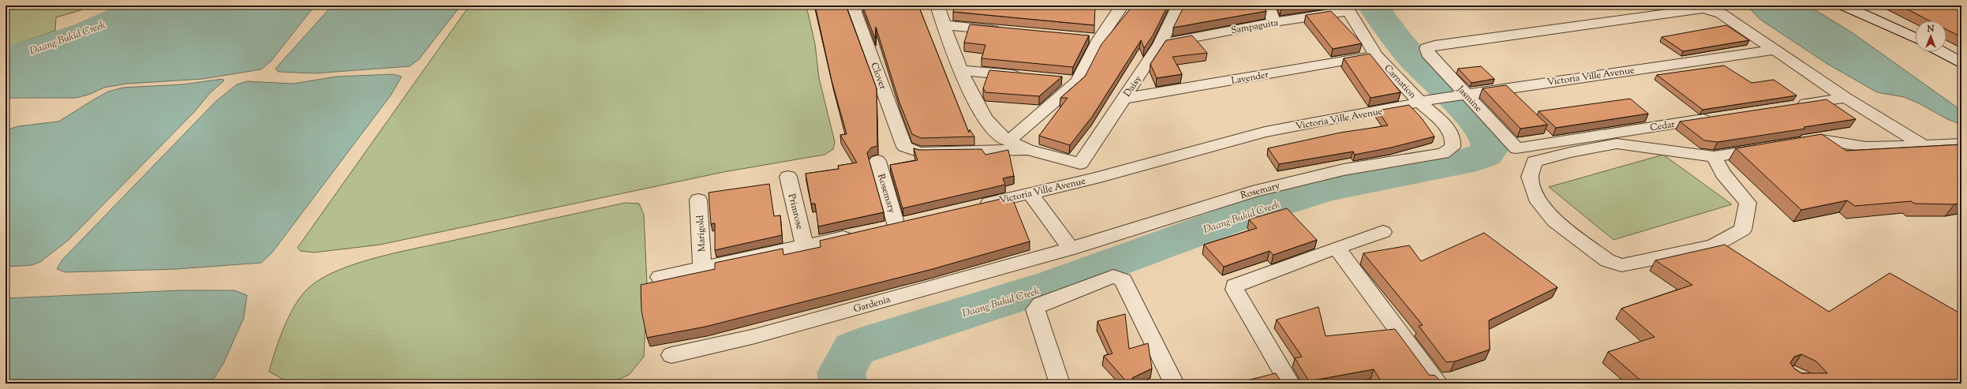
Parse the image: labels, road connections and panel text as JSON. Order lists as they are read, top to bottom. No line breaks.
{"streets":{"street":["Sampaguita","Clover","Victoria Ville Avenue","Lavender","Carnation","Daisy","Jasmine","Cedar","Rosemary","Primrose","Marigold","Gardenia"]},"crossings":[["Sampaguita","Carnation"],["Sampaguita","Daisy"],["Victoria Ville Avenue","Carnation"],["Victoria Ville Avenue","Daisy"],["Victoria Ville Avenue","Jasmine"],["Lavender","Carnation"],["Lavender","Daisy"],["Carnation","Rosemary"],["Jasmine","Cedar"],["Rosemary","Gardenia"]],"water":["Daang Bukid Creek"],"north":"top"}
